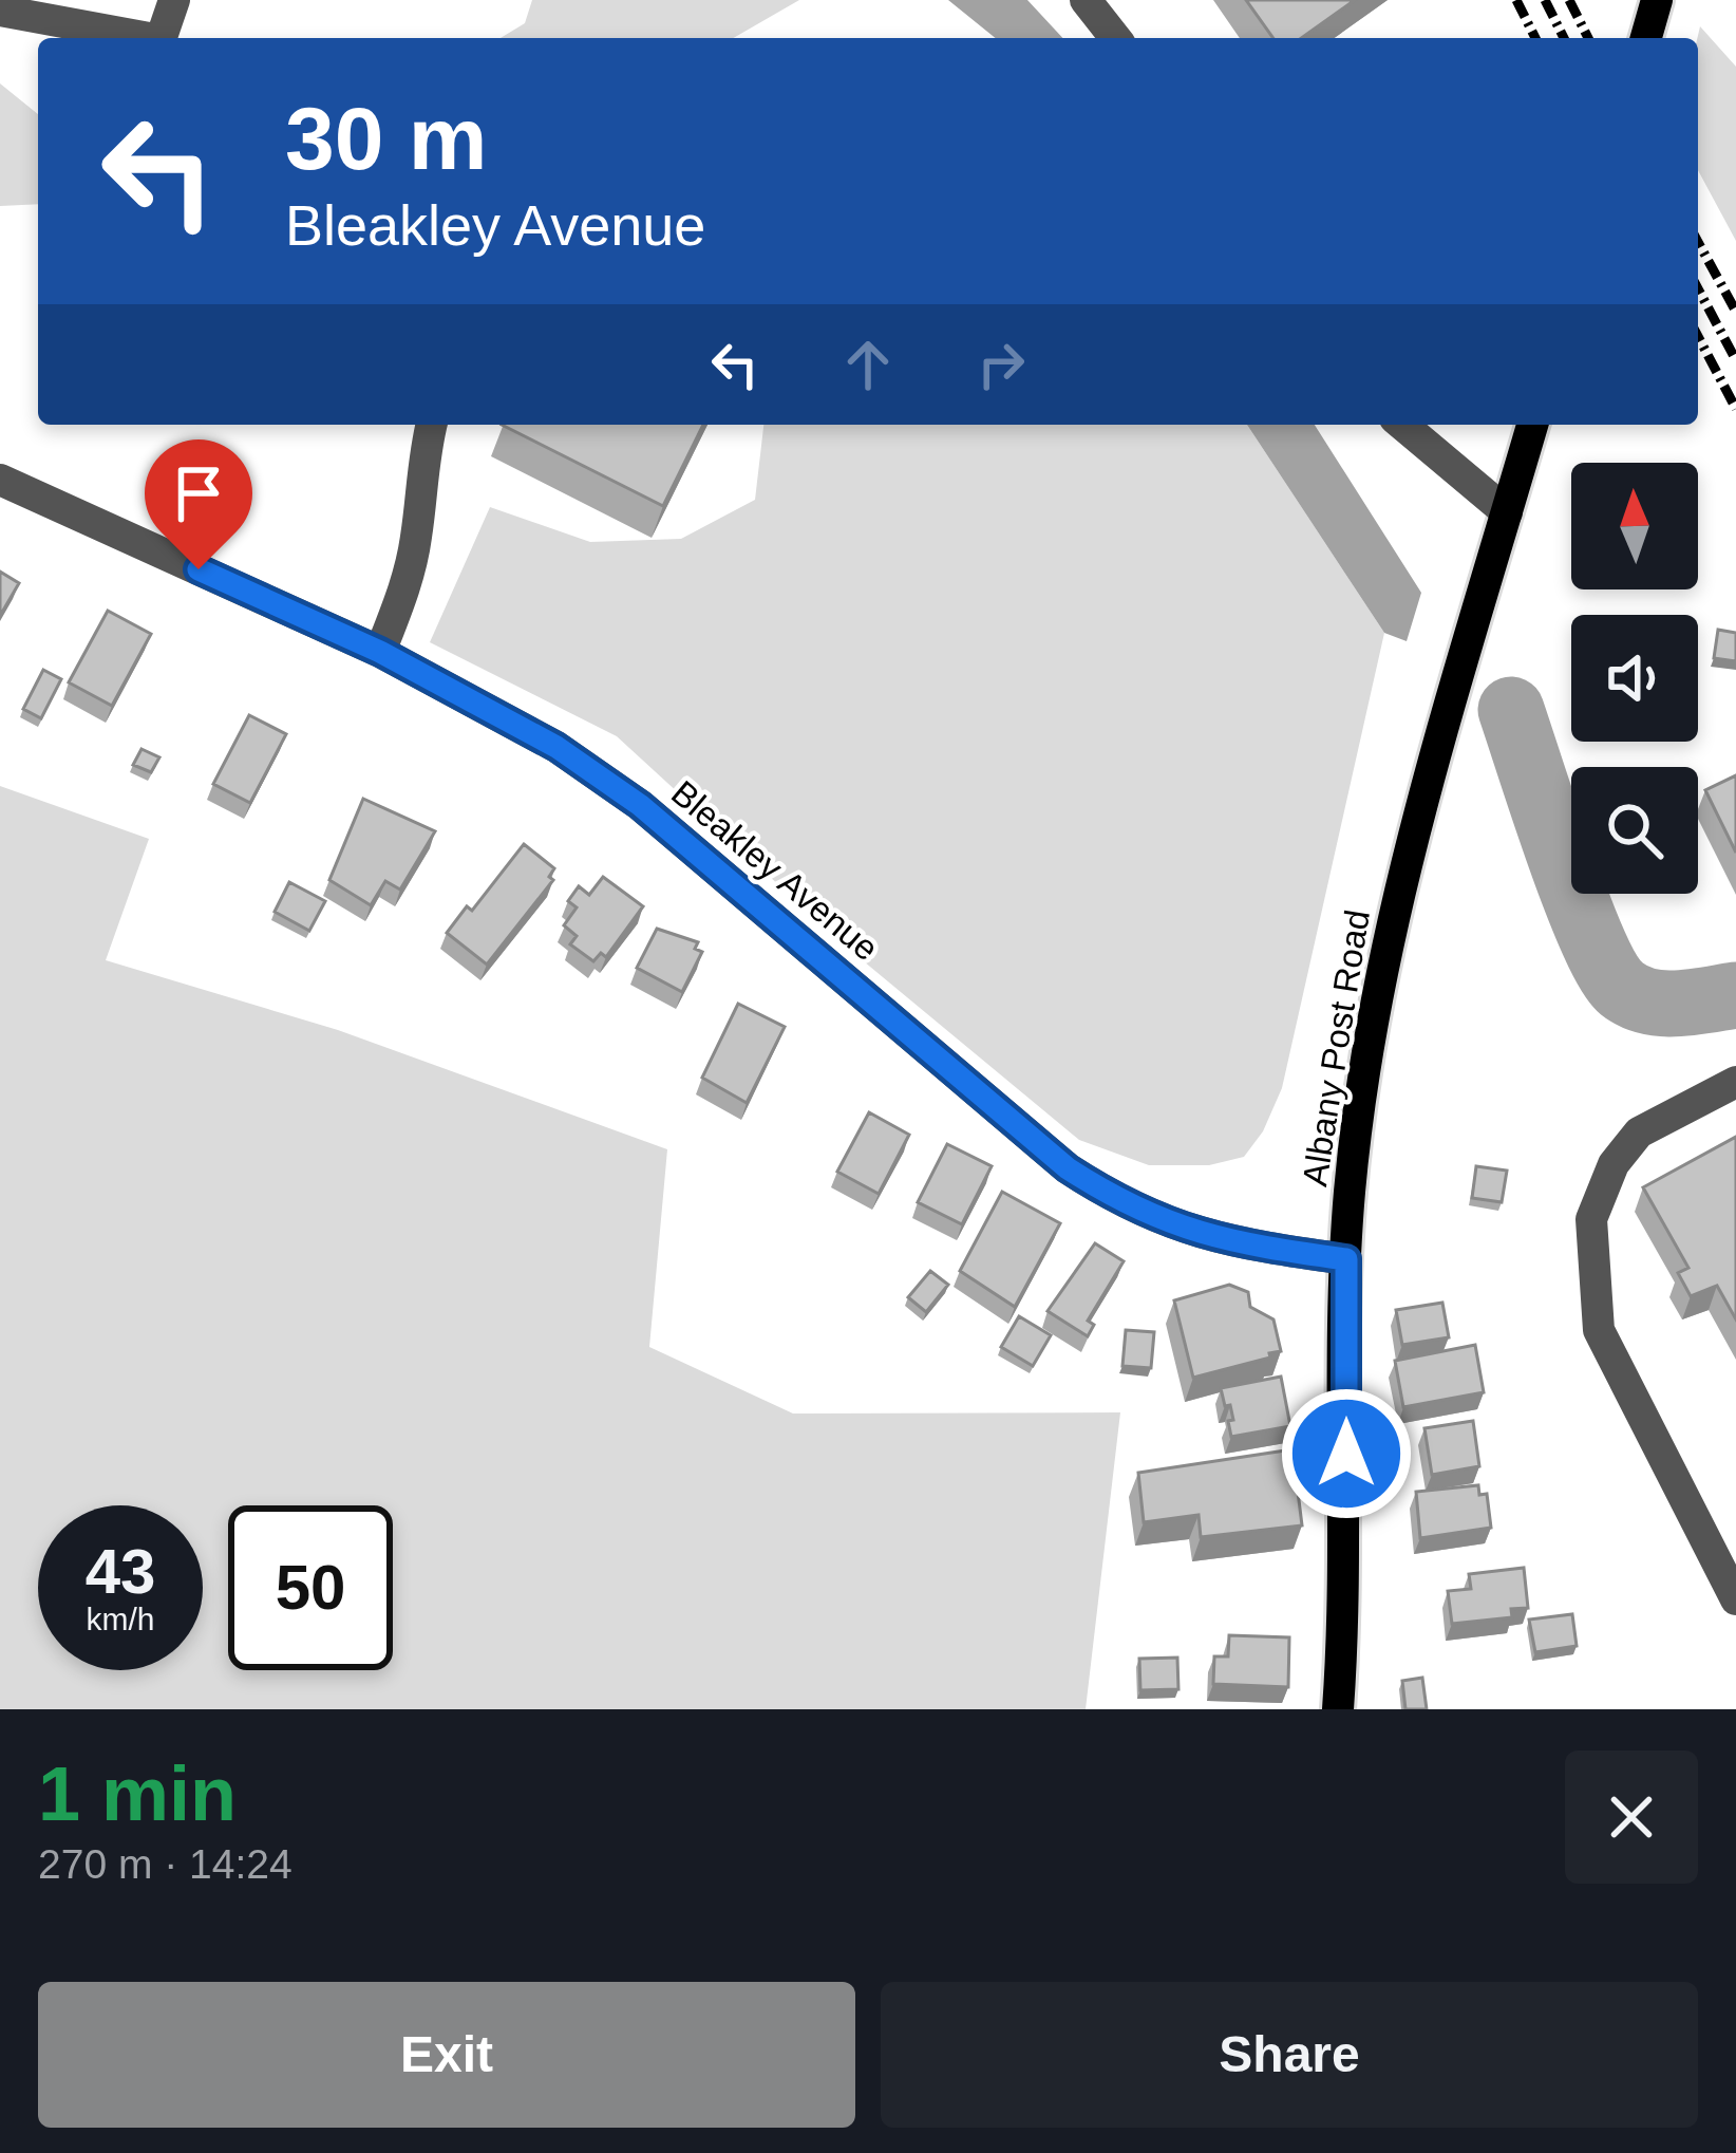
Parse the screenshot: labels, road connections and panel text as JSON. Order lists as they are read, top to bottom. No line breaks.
{"streets":{"main road":["Albany Post Road"],"street":["Bleakley Avenue"]},"crossings":[["Bleakley Avenue","Albany Post Road"]],"north":"top","page":{"turn":["30 m","Bleakley Avenue"],"speed":"43 km/h","limit":"50","heading":["1 min","270 m · 14:24"],"buttons":["Exit","Share"]}}
